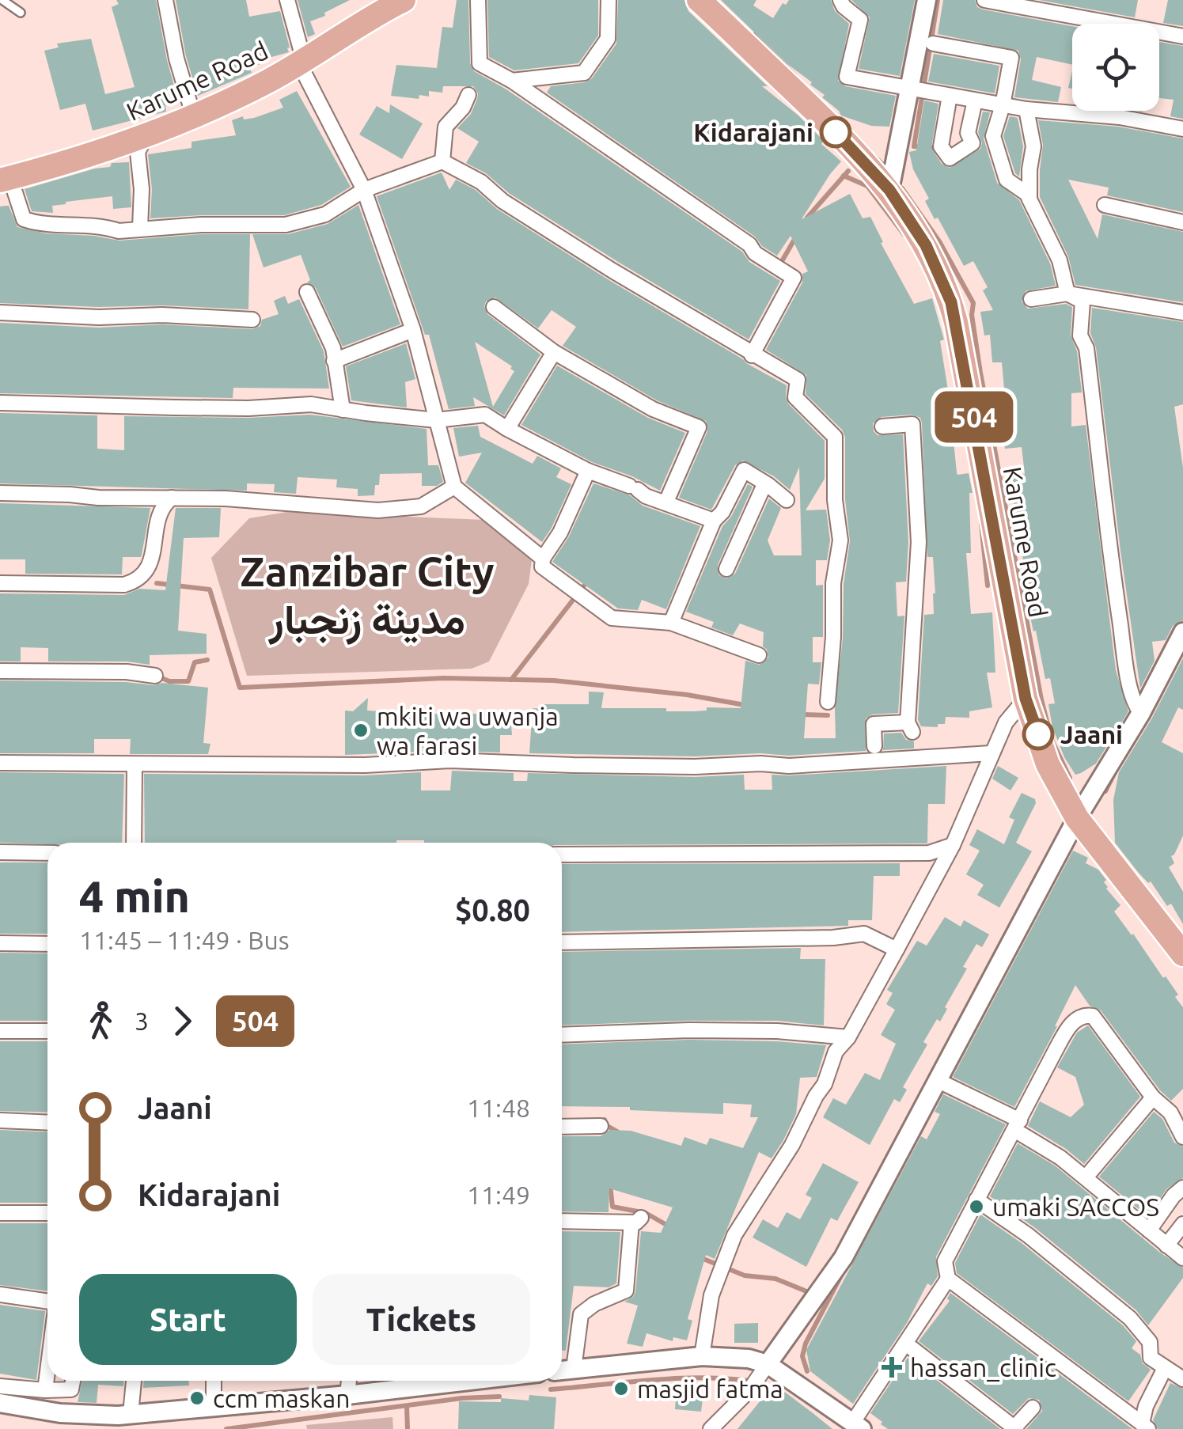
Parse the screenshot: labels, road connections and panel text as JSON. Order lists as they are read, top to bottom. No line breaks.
{"streets":{"main road":["Karume Road"]},"districts":["Zanzibar City مدينة زنجبار"],"places":{"other":["Kidarajani","mkiti wa uwanja wa farasi","Jaani","umaki SACCOS","masjid fatma","ccm maskan"],"health":["hassan_clinic"]},"lines":["bus line 504"],"page":{"on_map":"504","heading":["4 min","11:45 – 11:49 · Bus","$0.80"],"legs":["3","504"],"list":[{"name":"Jaani","value":"11:48"},{"name":"Kidarajani","value":"11:49"}],"buttons":["Start","Tickets"]}}
